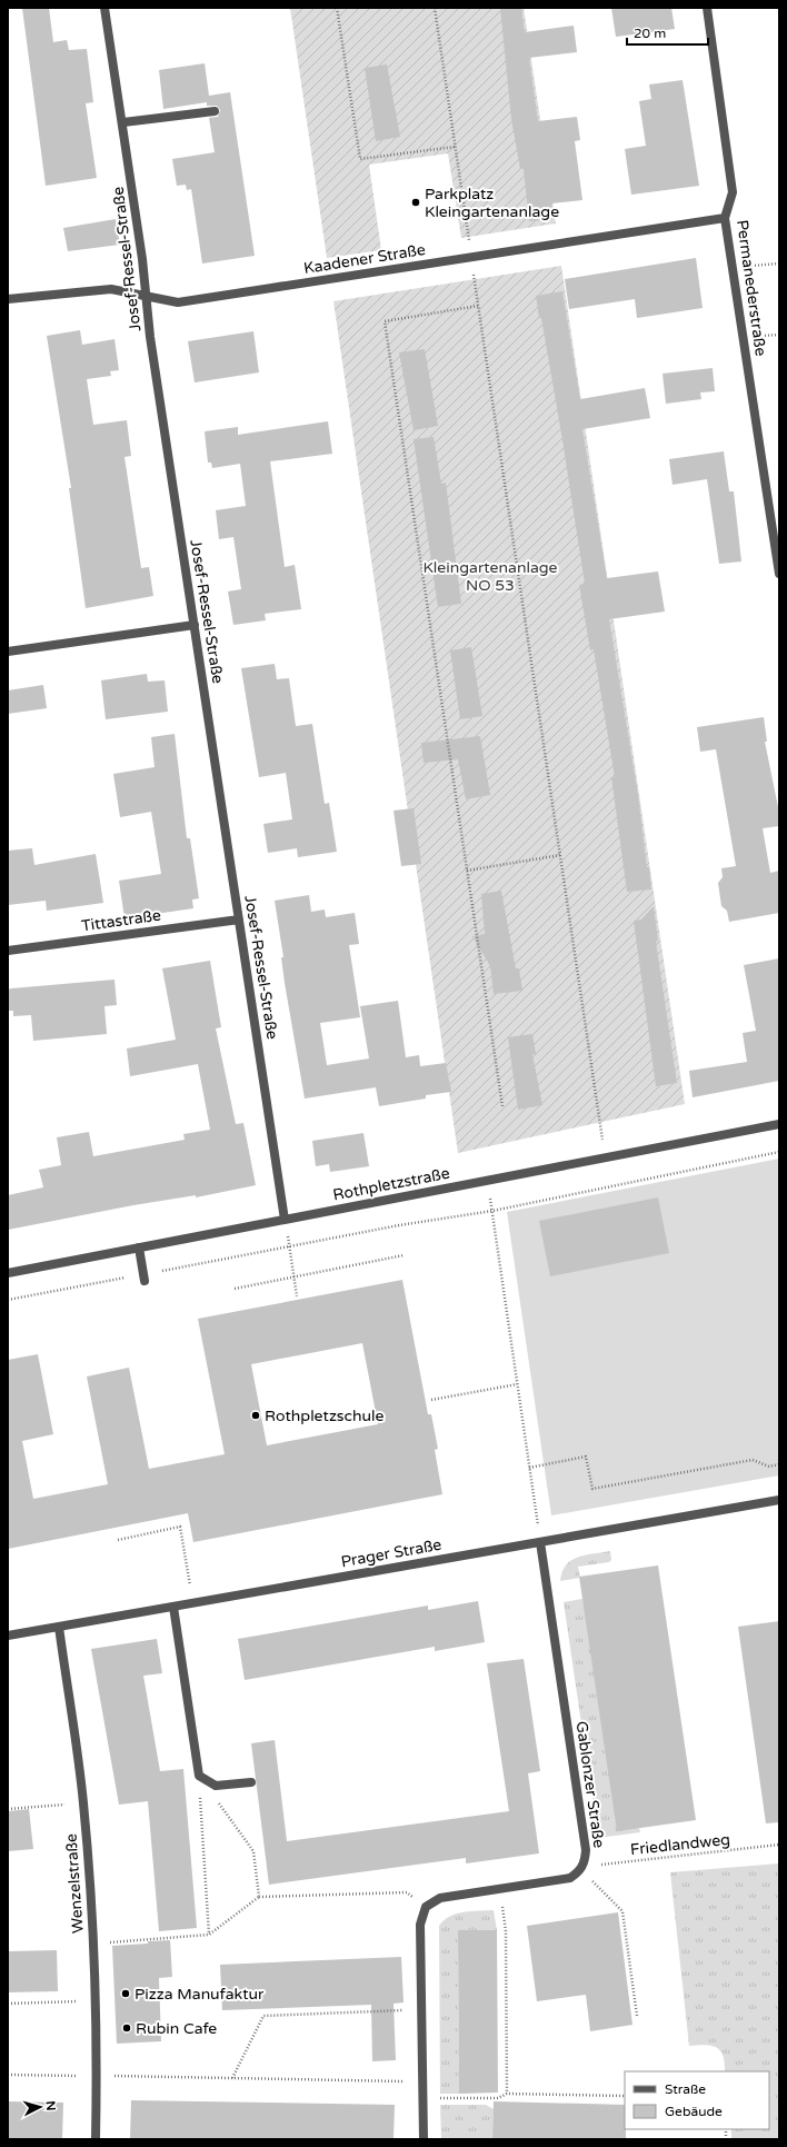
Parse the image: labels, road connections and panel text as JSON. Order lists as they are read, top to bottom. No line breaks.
{"streets":{"street":["Josef-Ressel-Straße","Kaadener Straße","Permanederstraße","Tittastraße","Rothpletzstraße","Prager Straße","Gablonzer Straße","Wenzelstraße"],"path":["Friedlandweg"]},"crossings":[["Josef-Ressel-Straße","Kaadener Straße"],["Josef-Ressel-Straße","Tittastraße"],["Josef-Ressel-Straße","Rothpletzstraße"],["Kaadener Straße","Permanederstraße"],["Prager Straße","Gablonzer Straße"],["Prager Straße","Wenzelstraße"],["Gablonzer Straße","Friedlandweg"]],"parks":["Kleingartenanlage NO 53"],"places":["Parkplatz Kleingartenanlage","Rothpletzschule","Pizza Manufaktur","Rubin Cafe"],"legend":["Straße","Gebäude"],"scale_bar":"20 m","north":"right"}
